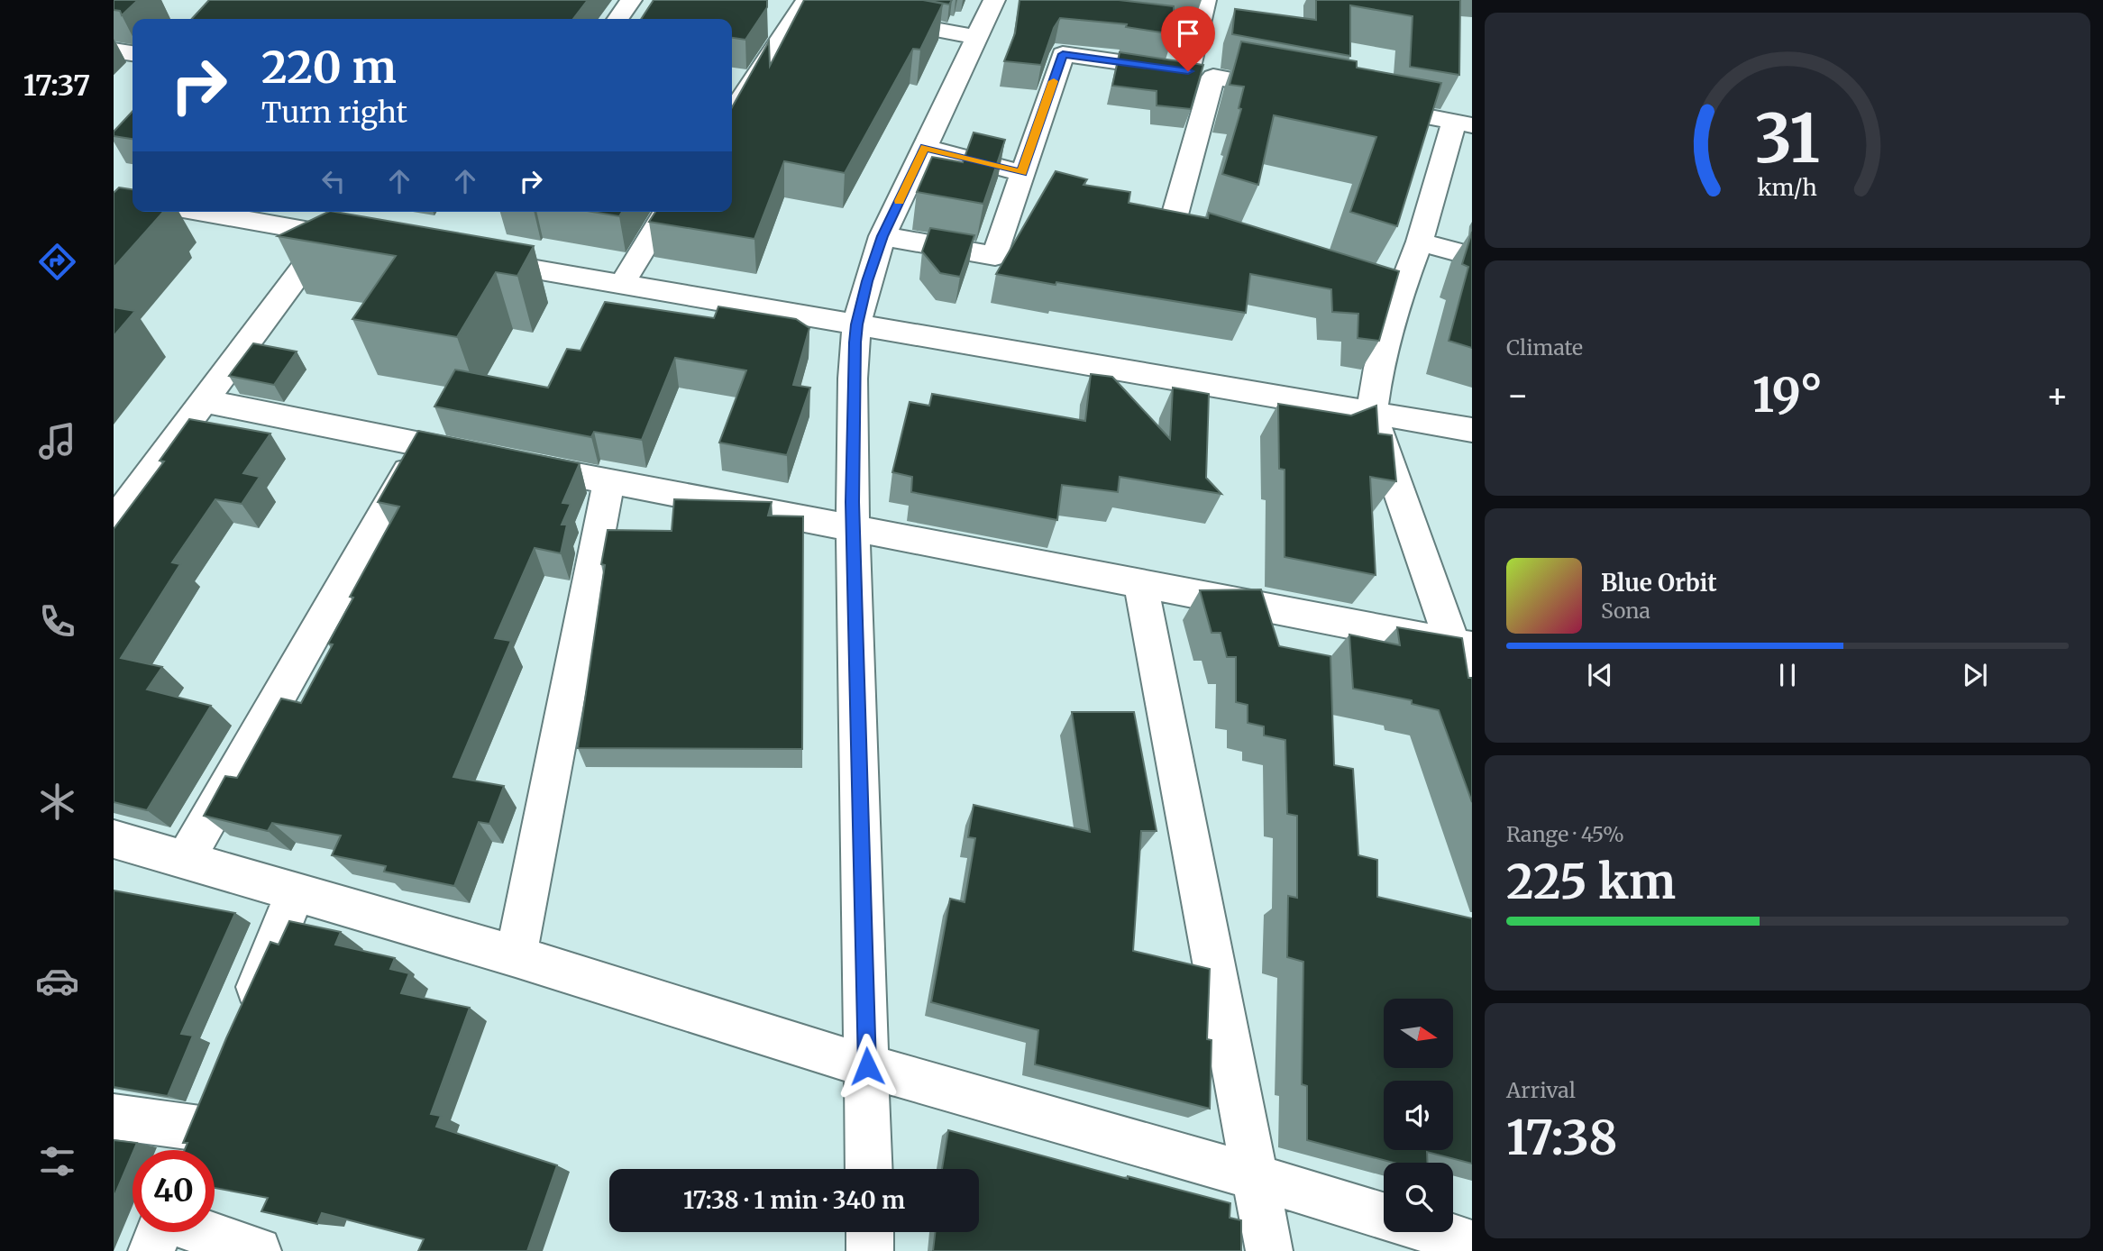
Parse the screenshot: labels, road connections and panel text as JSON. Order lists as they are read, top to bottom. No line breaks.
{"north":"right","page":{"tabs":"17:37","turn":["220 m","Turn right"],"tile":["Climate",["Range · 45%","225 km"],["Arrival","17:38"]],"heat":["−","19°","+"],"song":["Blue Orbit","Sona"],"limit":"40","trip":"17:38 · 1 min · 340 m","gauge":["31","km/h"]}}
